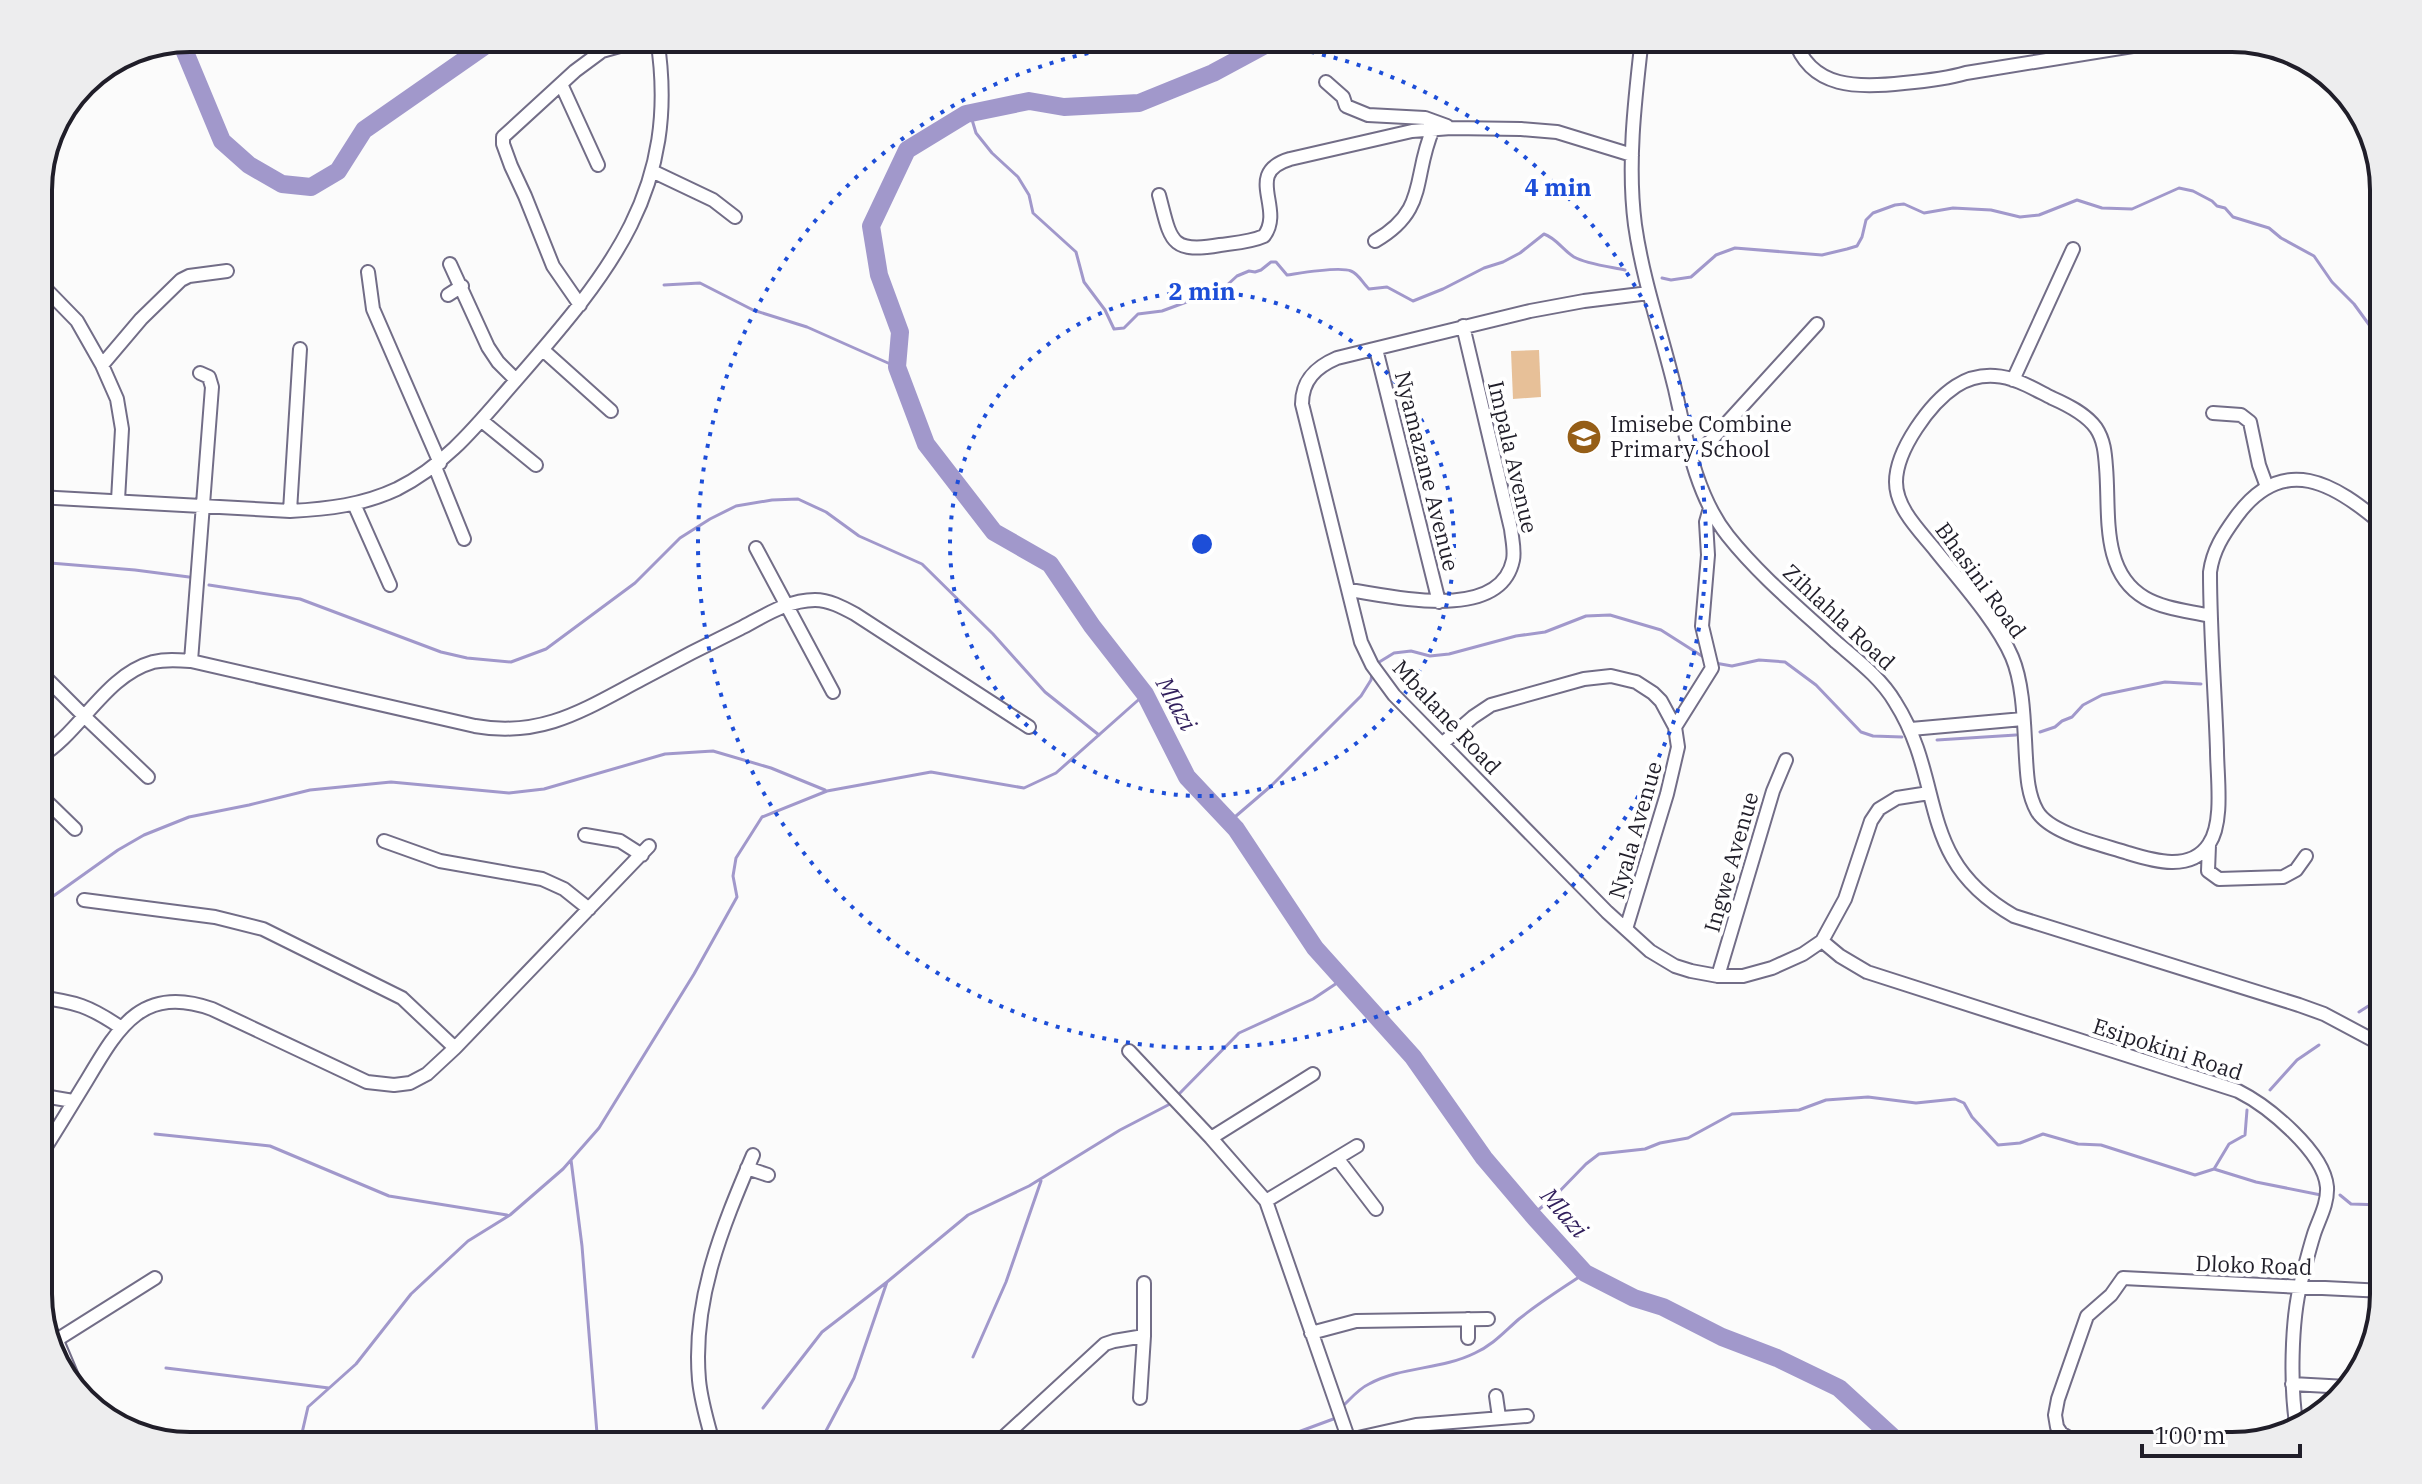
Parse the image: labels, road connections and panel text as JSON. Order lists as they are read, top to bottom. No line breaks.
{"streets":{"street":["Impala Avenue","Nyamazane Avenue","Bhasini Road","Zihlahla Road","Mbalane Road","Nyala Avenue","Ingwe Avenue","Esipokini Road","Dloko Road"]},"crossings":[["Impala Avenue","Nyamazane Avenue"],["Impala Avenue","Mbalane Road"],["Nyamazane Avenue","Mbalane Road"],["Zihlahla Road","Mbalane Road"],["Mbalane Road","Nyala Avenue"],["Mbalane Road","Ingwe Avenue"],["Mbalane Road","Esipokini Road"],["Esipokini Road","Dloko Road"]],"water":["Mlazi"],"places":{"school or university":["Imisebe Combine Primary School"]},"scale_bar":"100 m","rings":["4 min","2 min"]}
